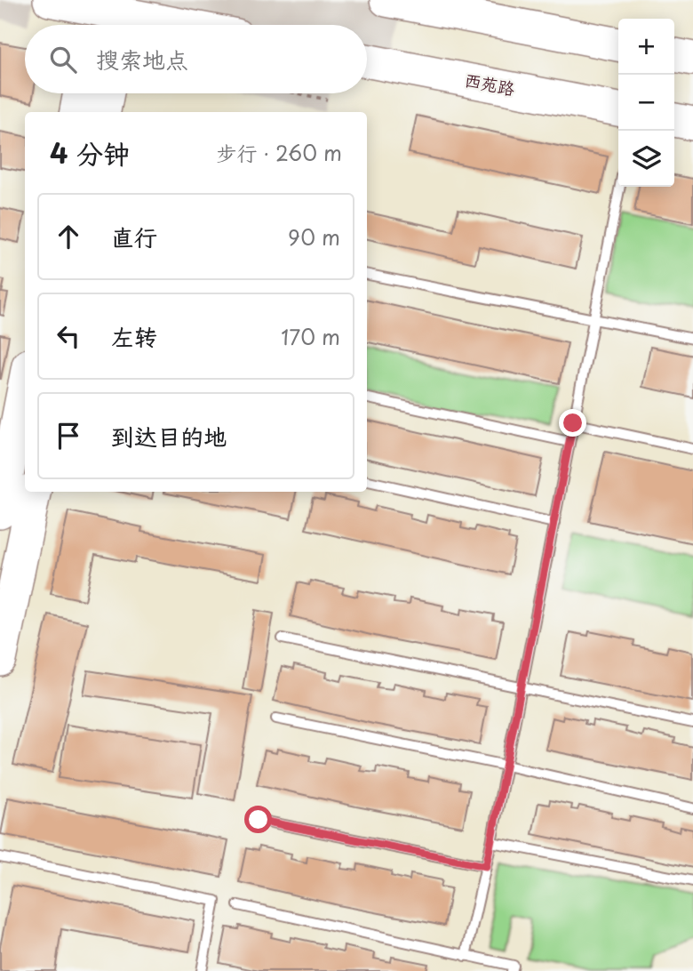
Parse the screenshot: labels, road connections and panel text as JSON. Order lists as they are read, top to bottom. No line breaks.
{"streets":{"main road":["西苑路"]},"page":{"map_buttons":["+","−"],"search":"搜索地点","heading":["4 分钟","步行 · 260 m"],"list":[["直行","90 m"],["左转","170 m"],"到达目的地"]}}
